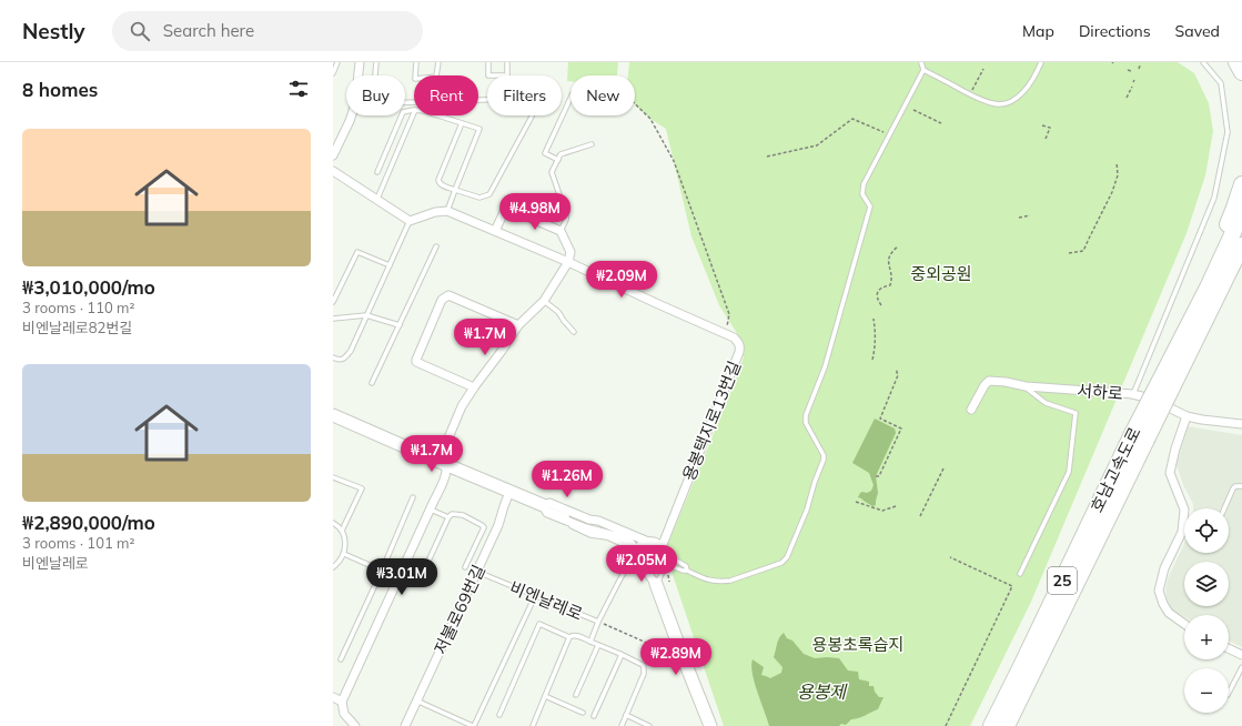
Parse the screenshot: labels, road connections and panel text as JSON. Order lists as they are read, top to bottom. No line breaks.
{"streets":{"highway":["호남고속도로","25"],"street":["서하로","용봉택지로13번길","저불로69번길"],"lane":["비엔날레로"]},"crossings":[["비엔날레로","저불로69번길"]],"water":["용봉제"],"parks":["중외공원","용봉초록습지"],"page":{"header":"Nestly","search":"Search here","nav":["Map","Directions","Saved"],"heading":"8 homes","chip":["Buy","Rent","Filters","New"],"list":[{"name":"₩3,010,000/mo","note":"3 rooms · 110 m² · 비엔날레로82번길"},{"name":"₩2,890,000/mo","note":"3 rooms · 101 m² · 비엔날레로"}],"price":["₩4.98M","₩2.09M","₩1.7M","₩1.7M","₩1.26M","₩2.05M","₩3.01M","₩2.89M"],"map_buttons":["+","−"]}}
